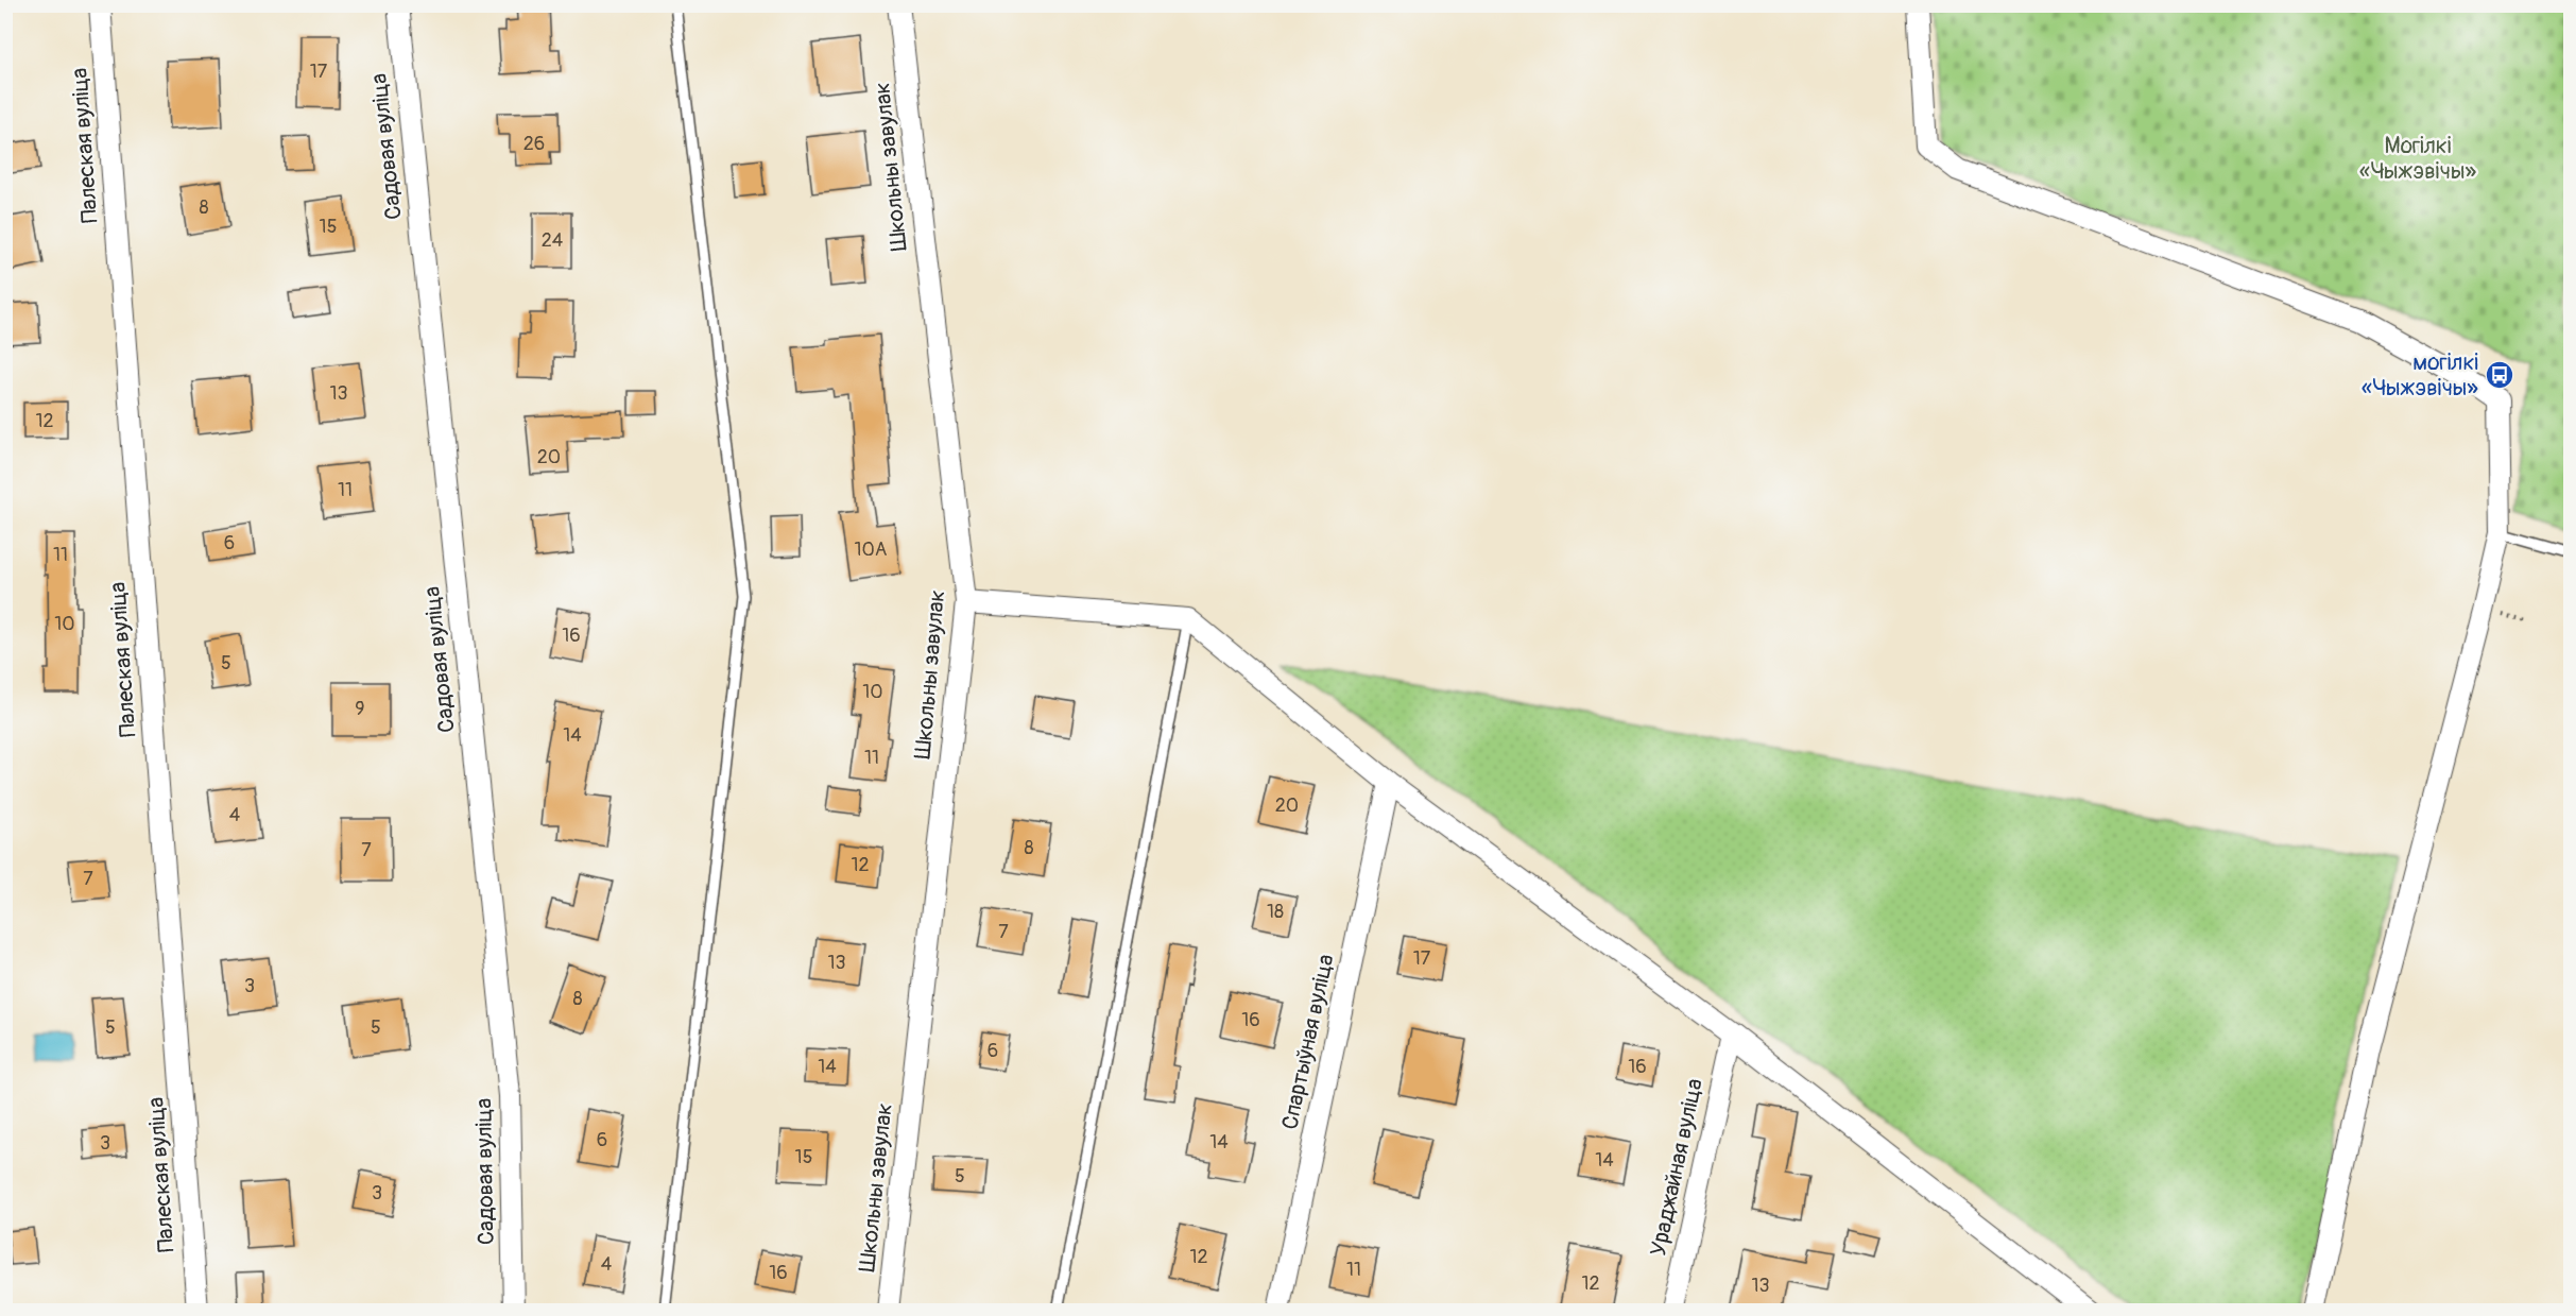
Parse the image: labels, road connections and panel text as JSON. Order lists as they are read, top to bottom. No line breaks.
{"streets":{"street":["Палеская вуліца","Садовая вуліца","Школьны завулак","Спартыўная вуліца","Ураджайная вуліца"]},"parks":["Могілкі «Чыжэвічы»"],"places":{"bus stop":["могілкі «Чыжэвічы»"]},"house_numbers":["17","26","8","15","24","13","12","20","11","6","10А","11","10","16","5","10","9","14","11","20","4","8","7","12","7","18","7","17","13","3","8","16","5","5","6","14","16","6","14","3","15","14","5","3","12","4","11","16","12","13"]}
